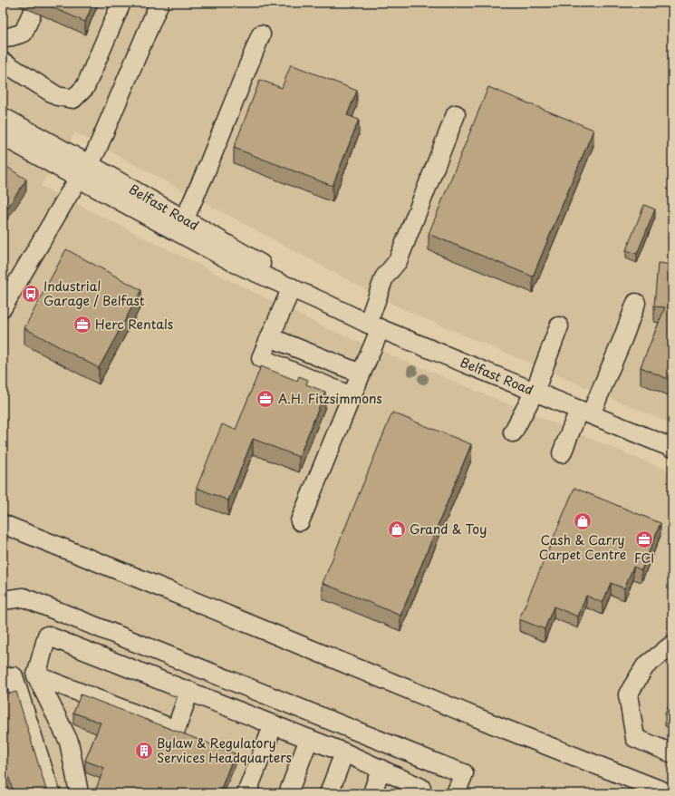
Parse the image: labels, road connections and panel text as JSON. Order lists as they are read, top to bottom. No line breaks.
{"streets":{"street":["Belfast Road"]},"places":{"bus stop":["Industrial Garage / Belfast"],"office":["Herc Rentals","A.H. Fitzsimmons","FCI"],"shop":["Cash & Carry Carpet Centre","Grand & Toy"],"building":["Bylaw & Regulatory Services Headquarters"]}}
